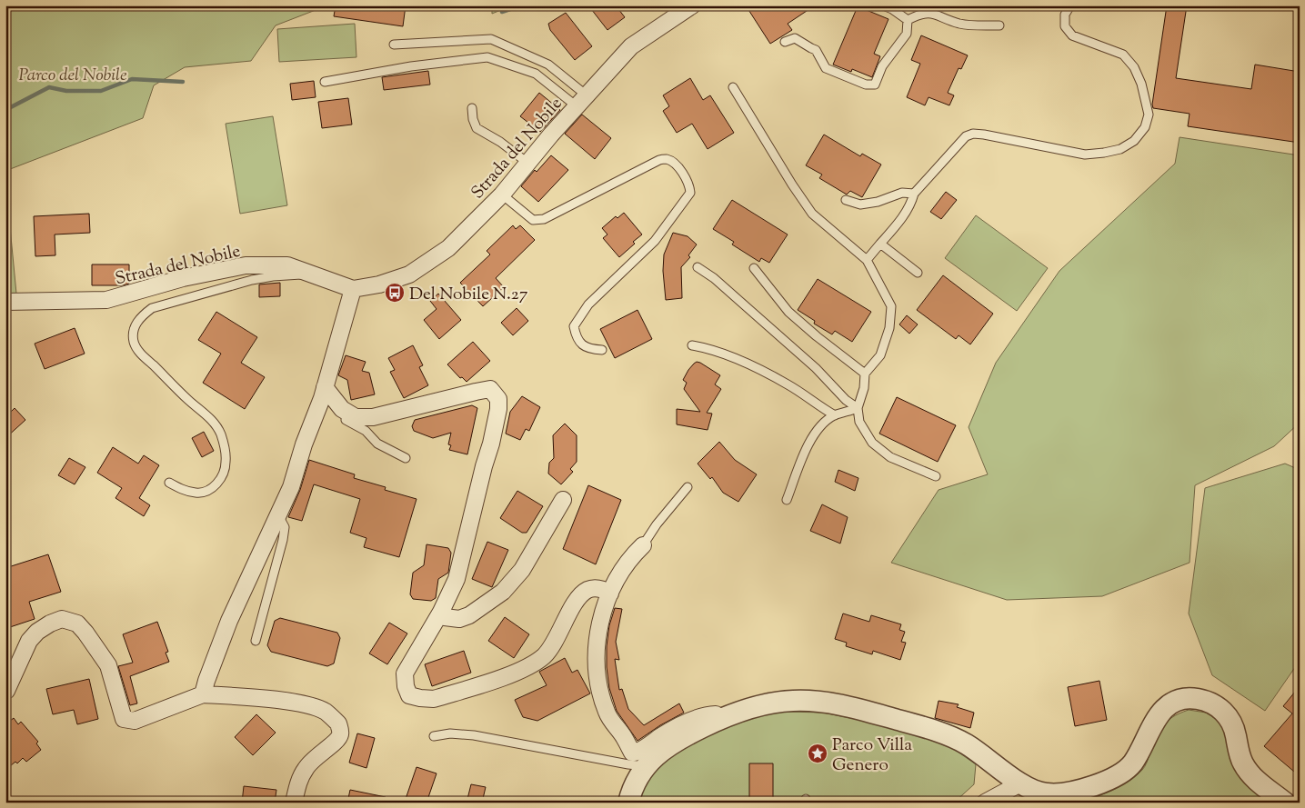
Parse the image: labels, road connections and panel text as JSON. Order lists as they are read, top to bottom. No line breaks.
{"streets":{"street":["Strada del Nobile"]},"parks":["Parco del Nobile"],"places":{"bus stop":["Del Nobile N.27"],"place":["Parco Villa Genero"]}}
